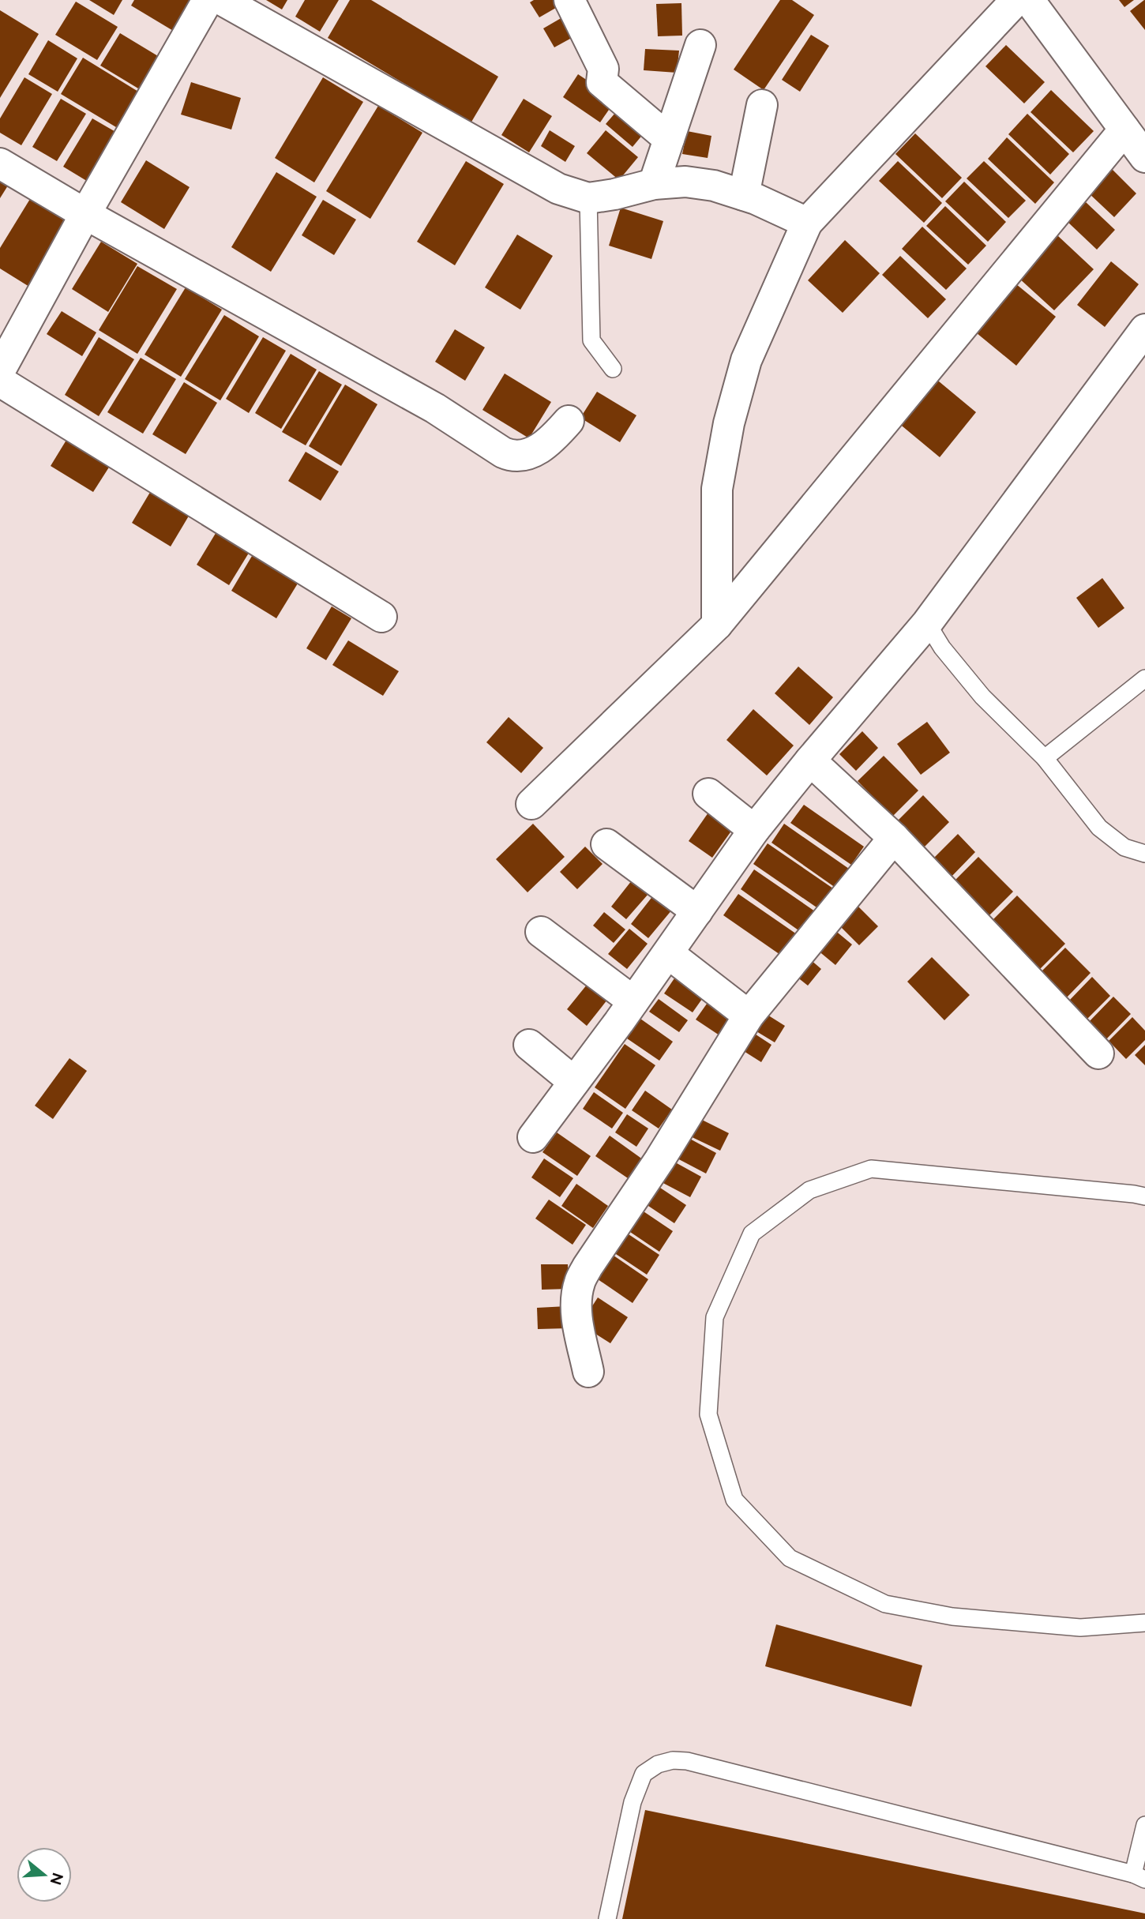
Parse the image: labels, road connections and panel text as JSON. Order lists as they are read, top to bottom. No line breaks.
{"north":"right"}
